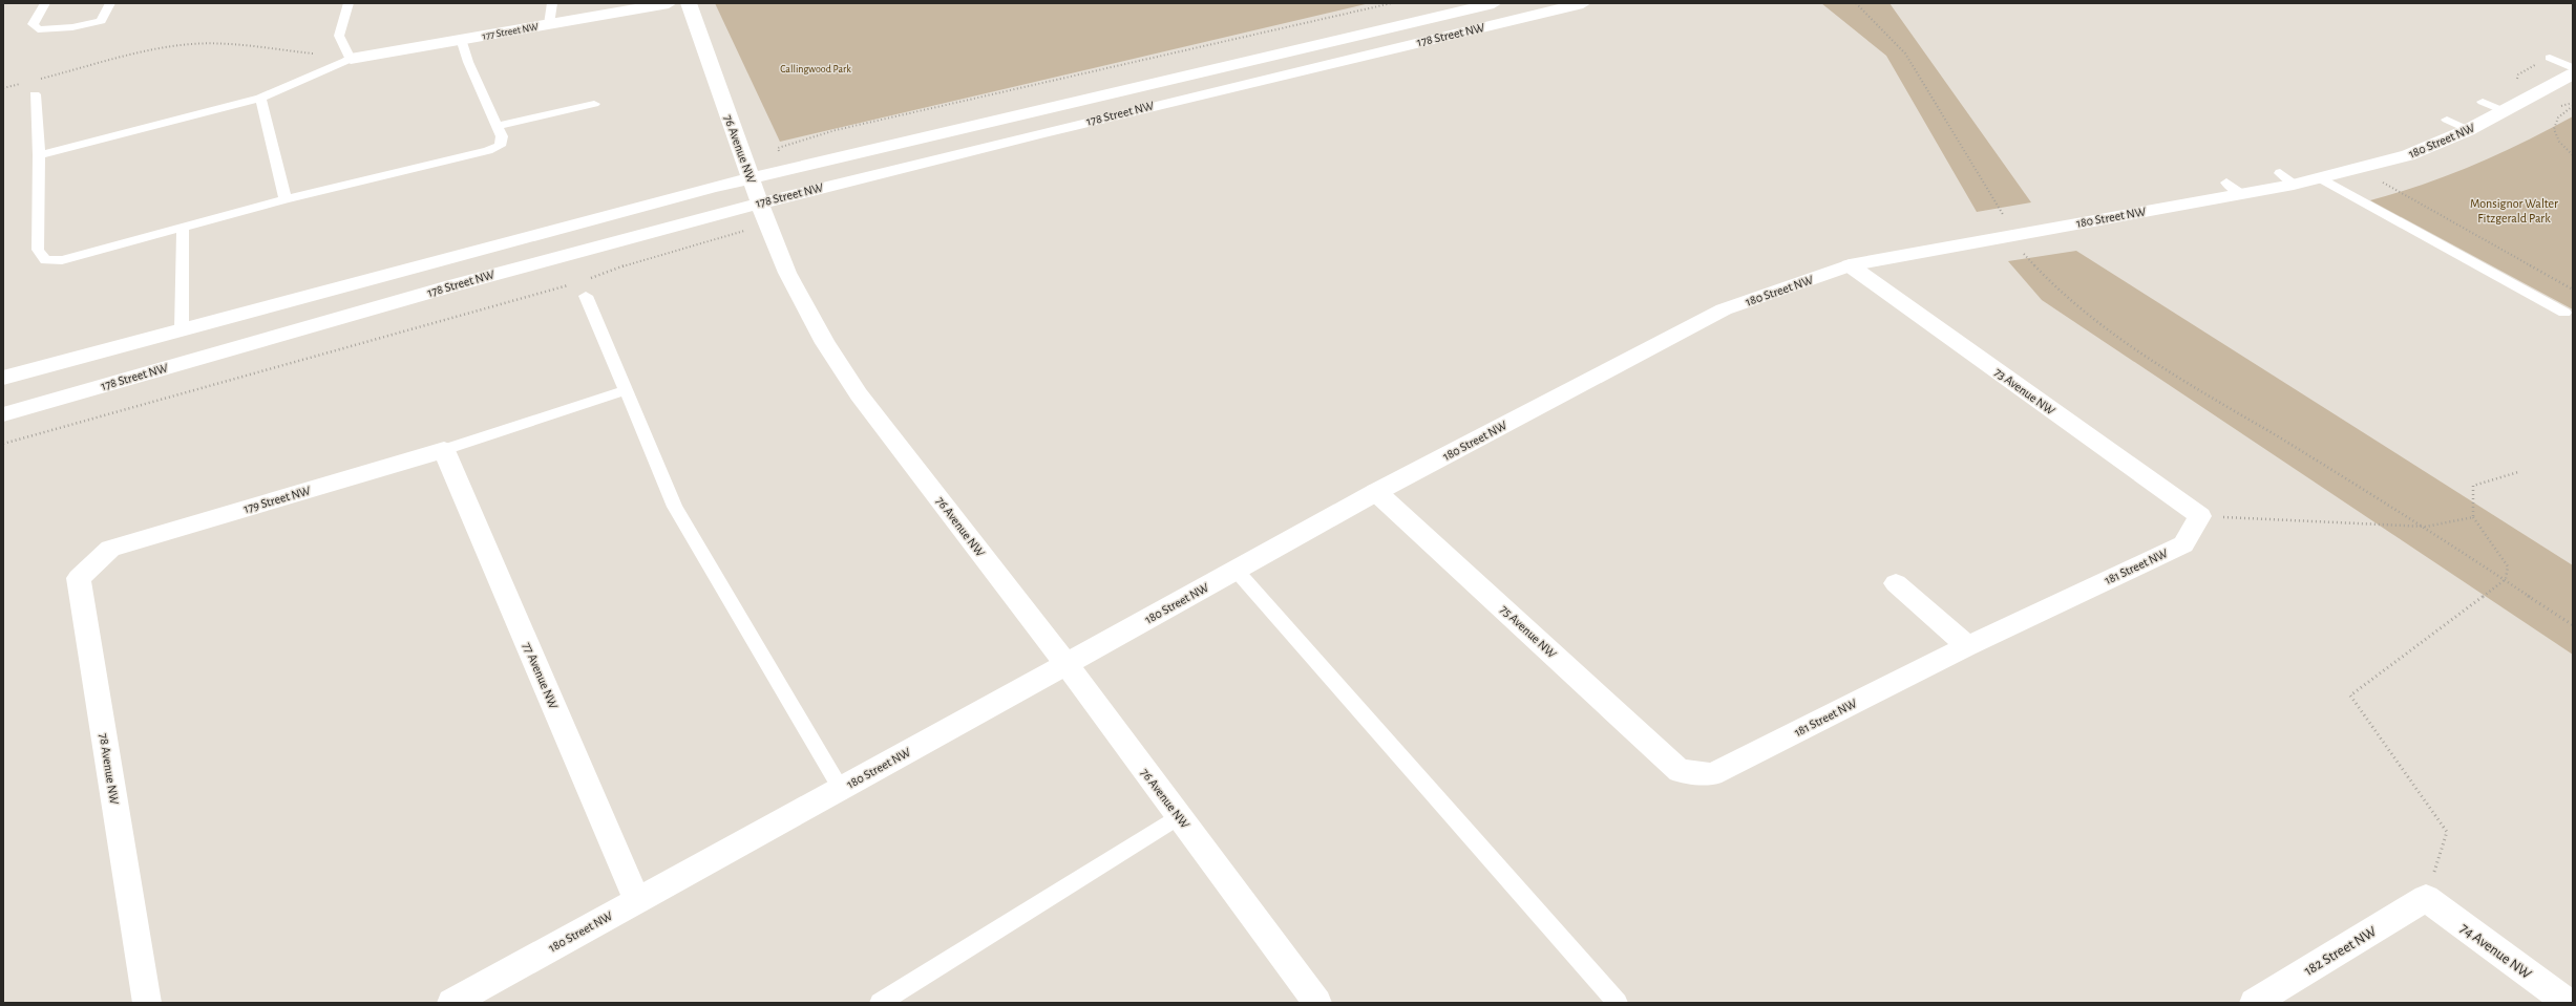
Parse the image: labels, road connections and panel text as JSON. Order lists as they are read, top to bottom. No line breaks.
{"streets":{"street":["177 Street NW","178 Street NW","180 Street NW","76 Avenue NW","73 Avenue NW","179 Street NW","181 Street NW","75 Avenue NW","77 Avenue NW","78 Avenue NW","182 Street NW","74 Avenue NW"]},"crossings":[["178 Street NW","76 Avenue NW"],["180 Street NW","76 Avenue NW"],["180 Street NW","73 Avenue NW"],["180 Street NW","75 Avenue NW"],["180 Street NW","77 Avenue NW"],["73 Avenue NW","181 Street NW"],["179 Street NW","77 Avenue NW"],["179 Street NW","78 Avenue NW"],["181 Street NW","75 Avenue NW"],["182 Street NW","74 Avenue NW"]],"parks":["Callingwood Park","Monsignor Walter Fitzgerald Park"]}
